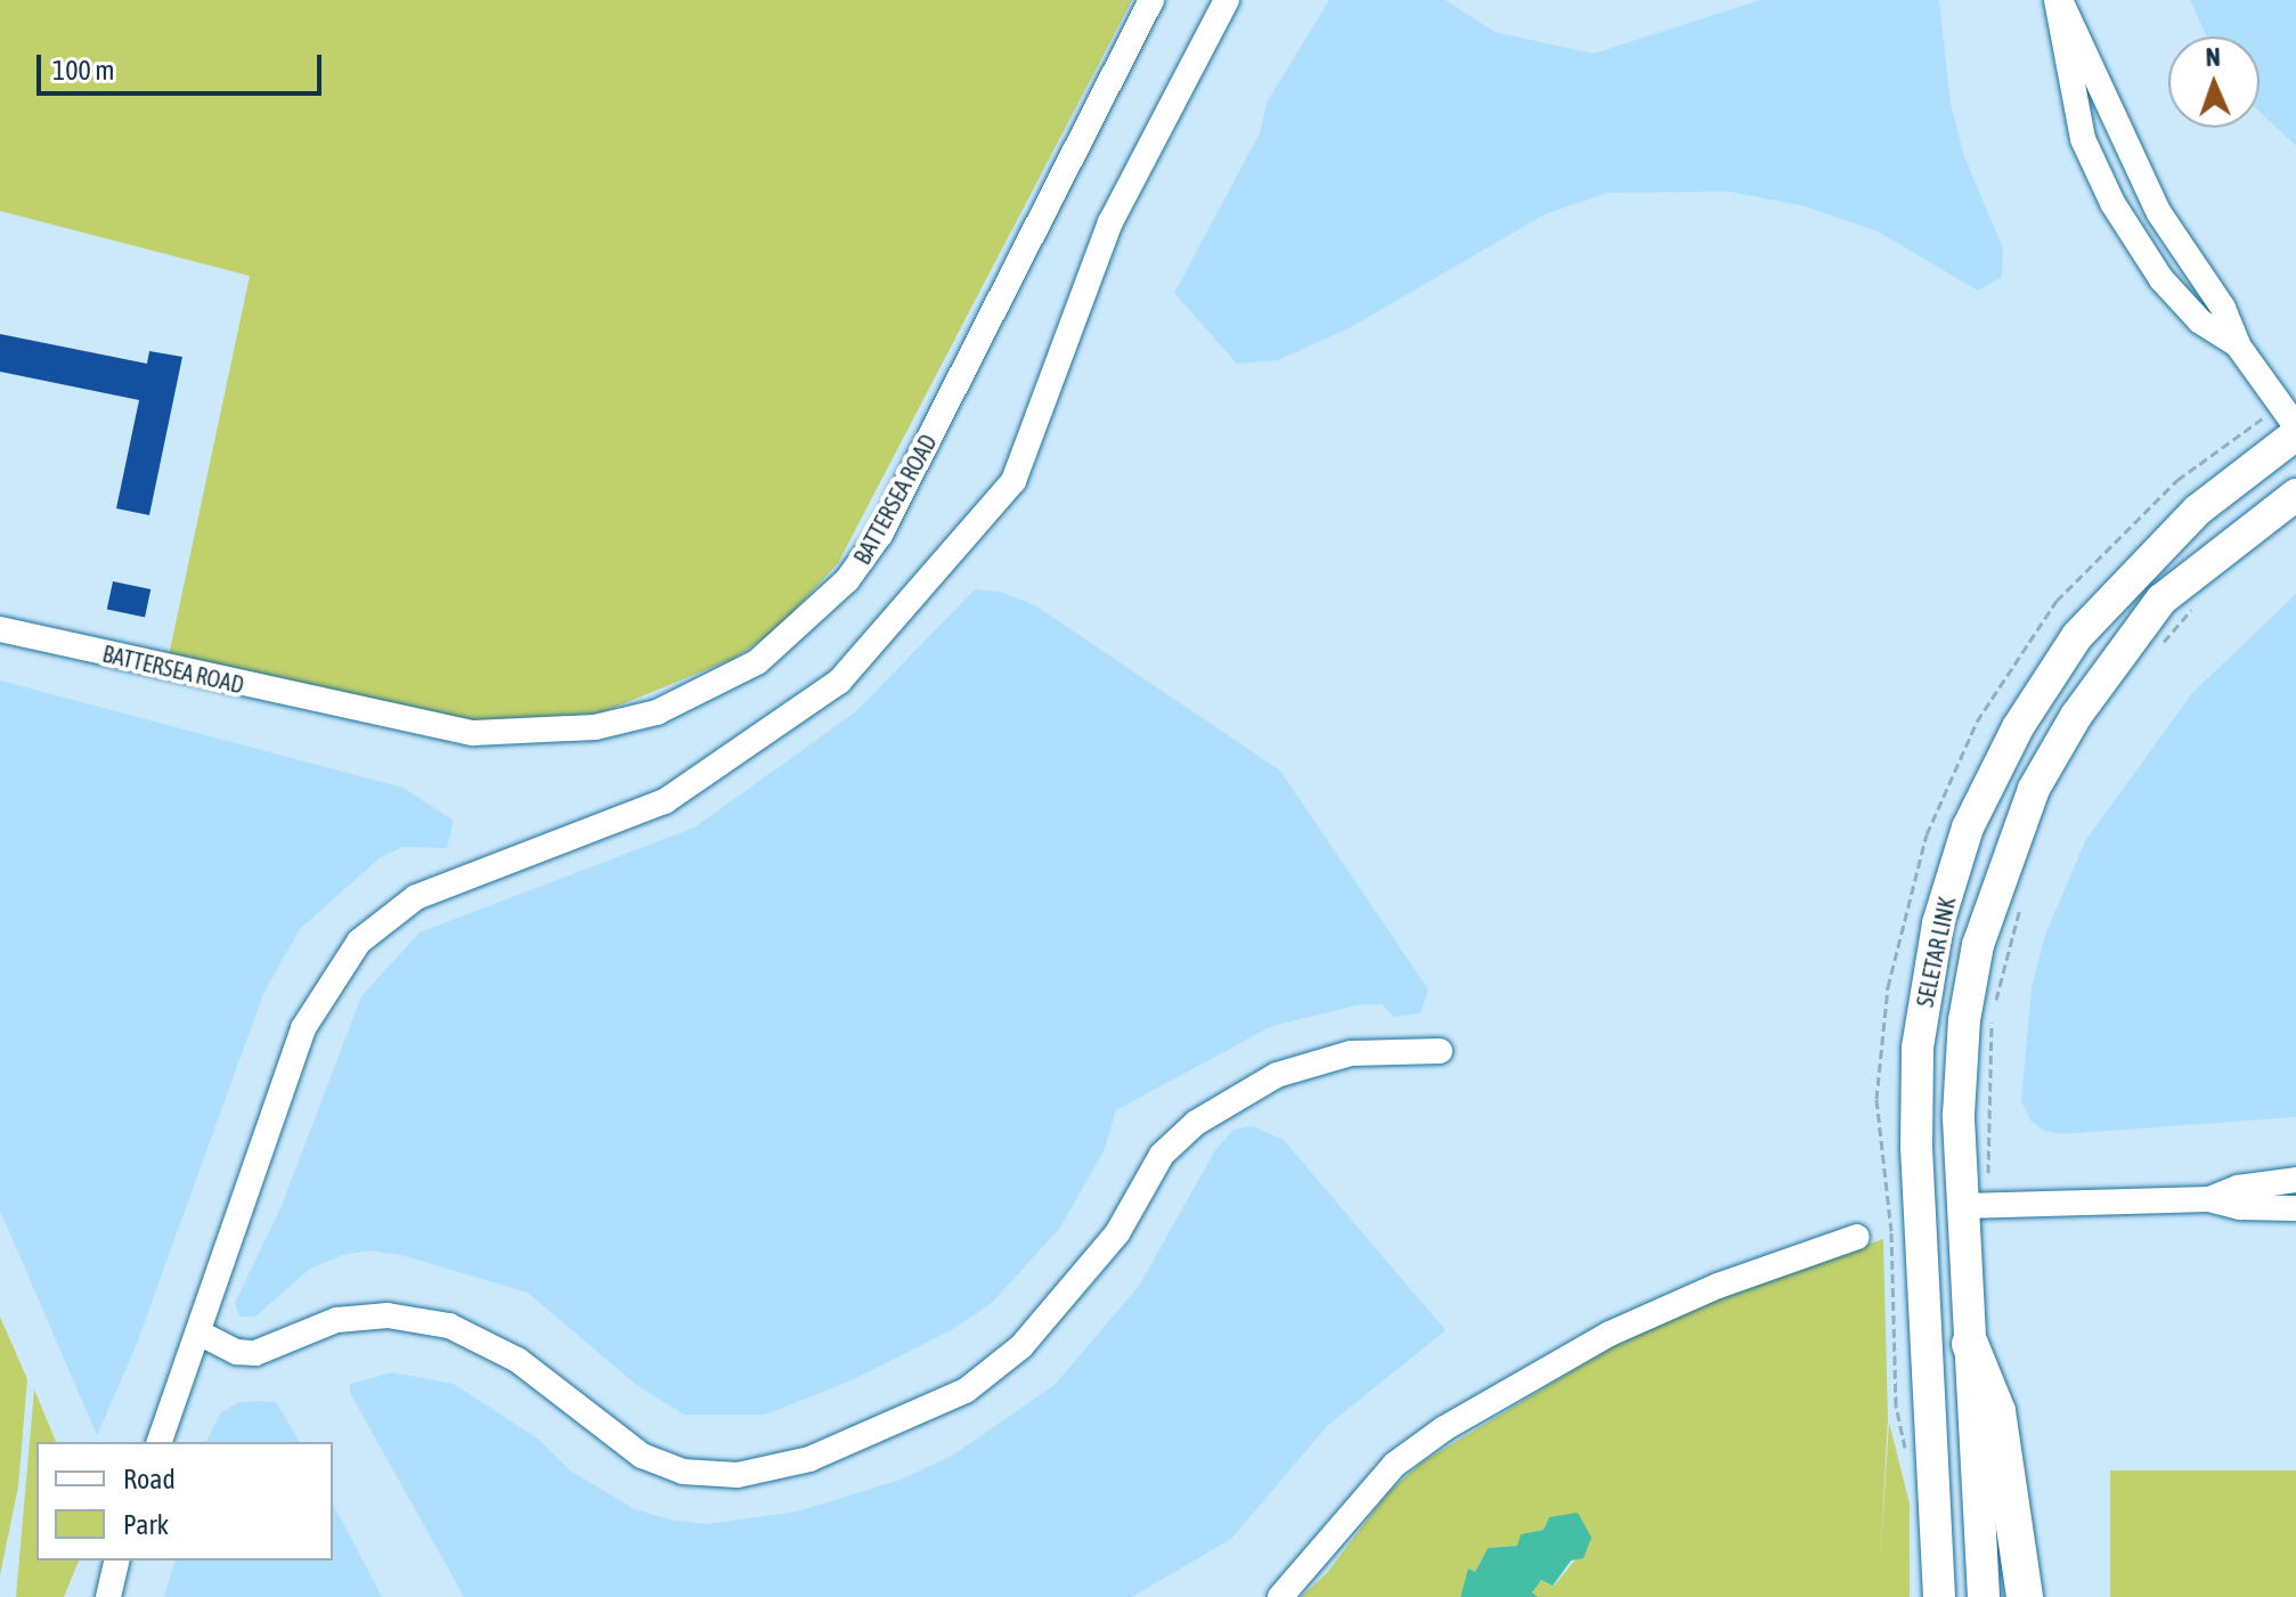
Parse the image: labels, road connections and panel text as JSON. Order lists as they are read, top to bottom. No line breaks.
{"streets":{"main road":["SELETAR LINK"],"lane":["BATTERSEA ROAD"]},"legend":["Road","Park"],"scale_bar":"100 m","north":"top"}
